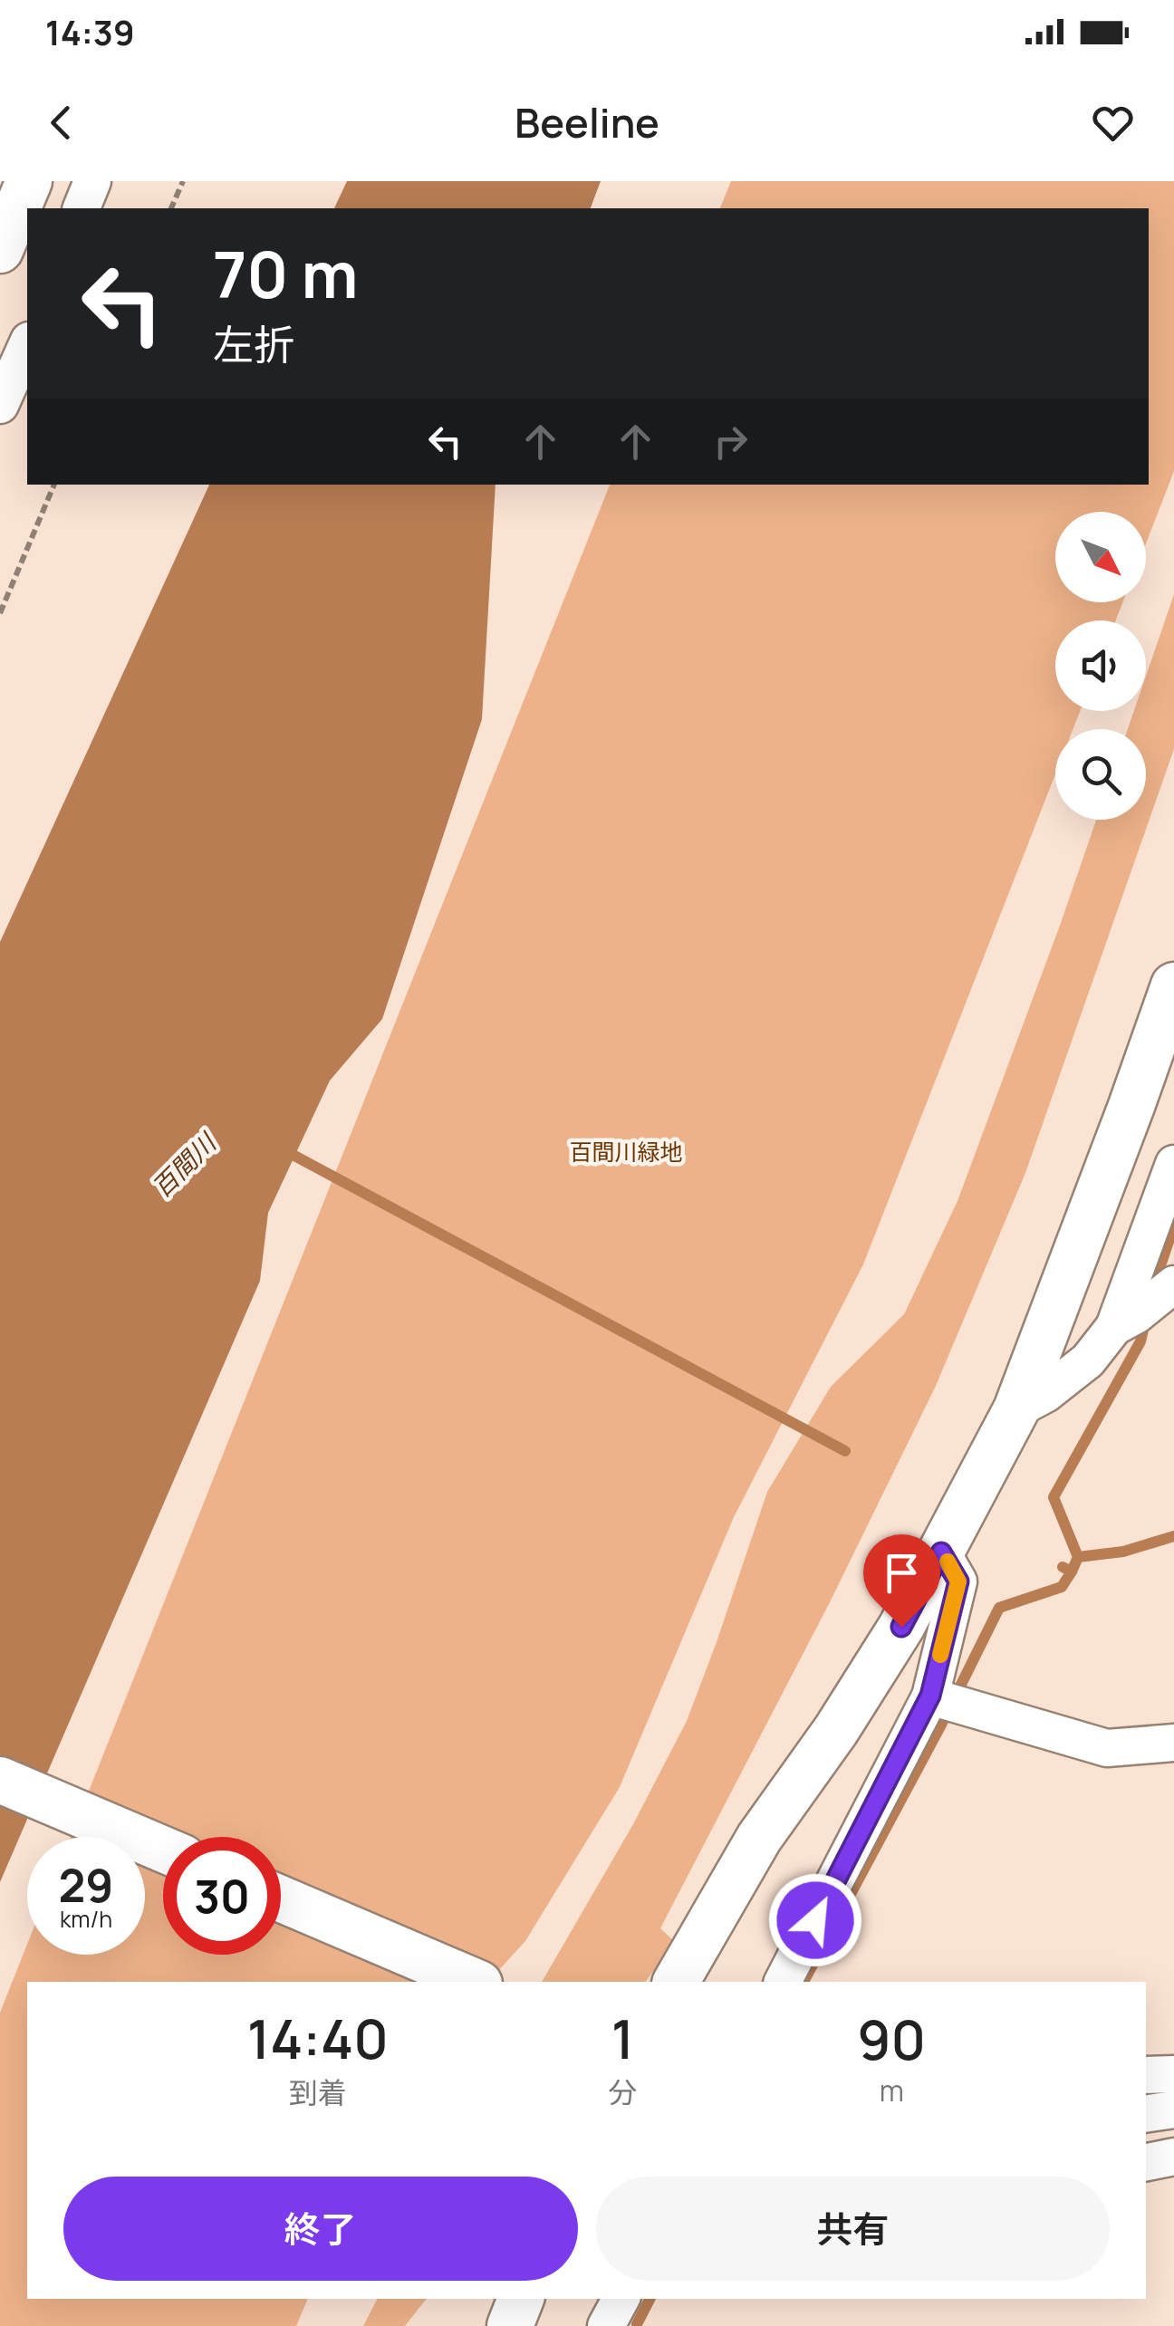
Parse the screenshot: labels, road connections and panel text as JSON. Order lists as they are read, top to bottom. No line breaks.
{"water":["百間川"],"parks":["百間川緑地"],"north":"bottom right","page":{"status":"14:39","header":"Beeline","turn":["70 m","左折"],"speed":"29 km/h","limit":"30","eta":["14:40","到着","1","分","90","m"],"buttons":["終了","共有"]}}
